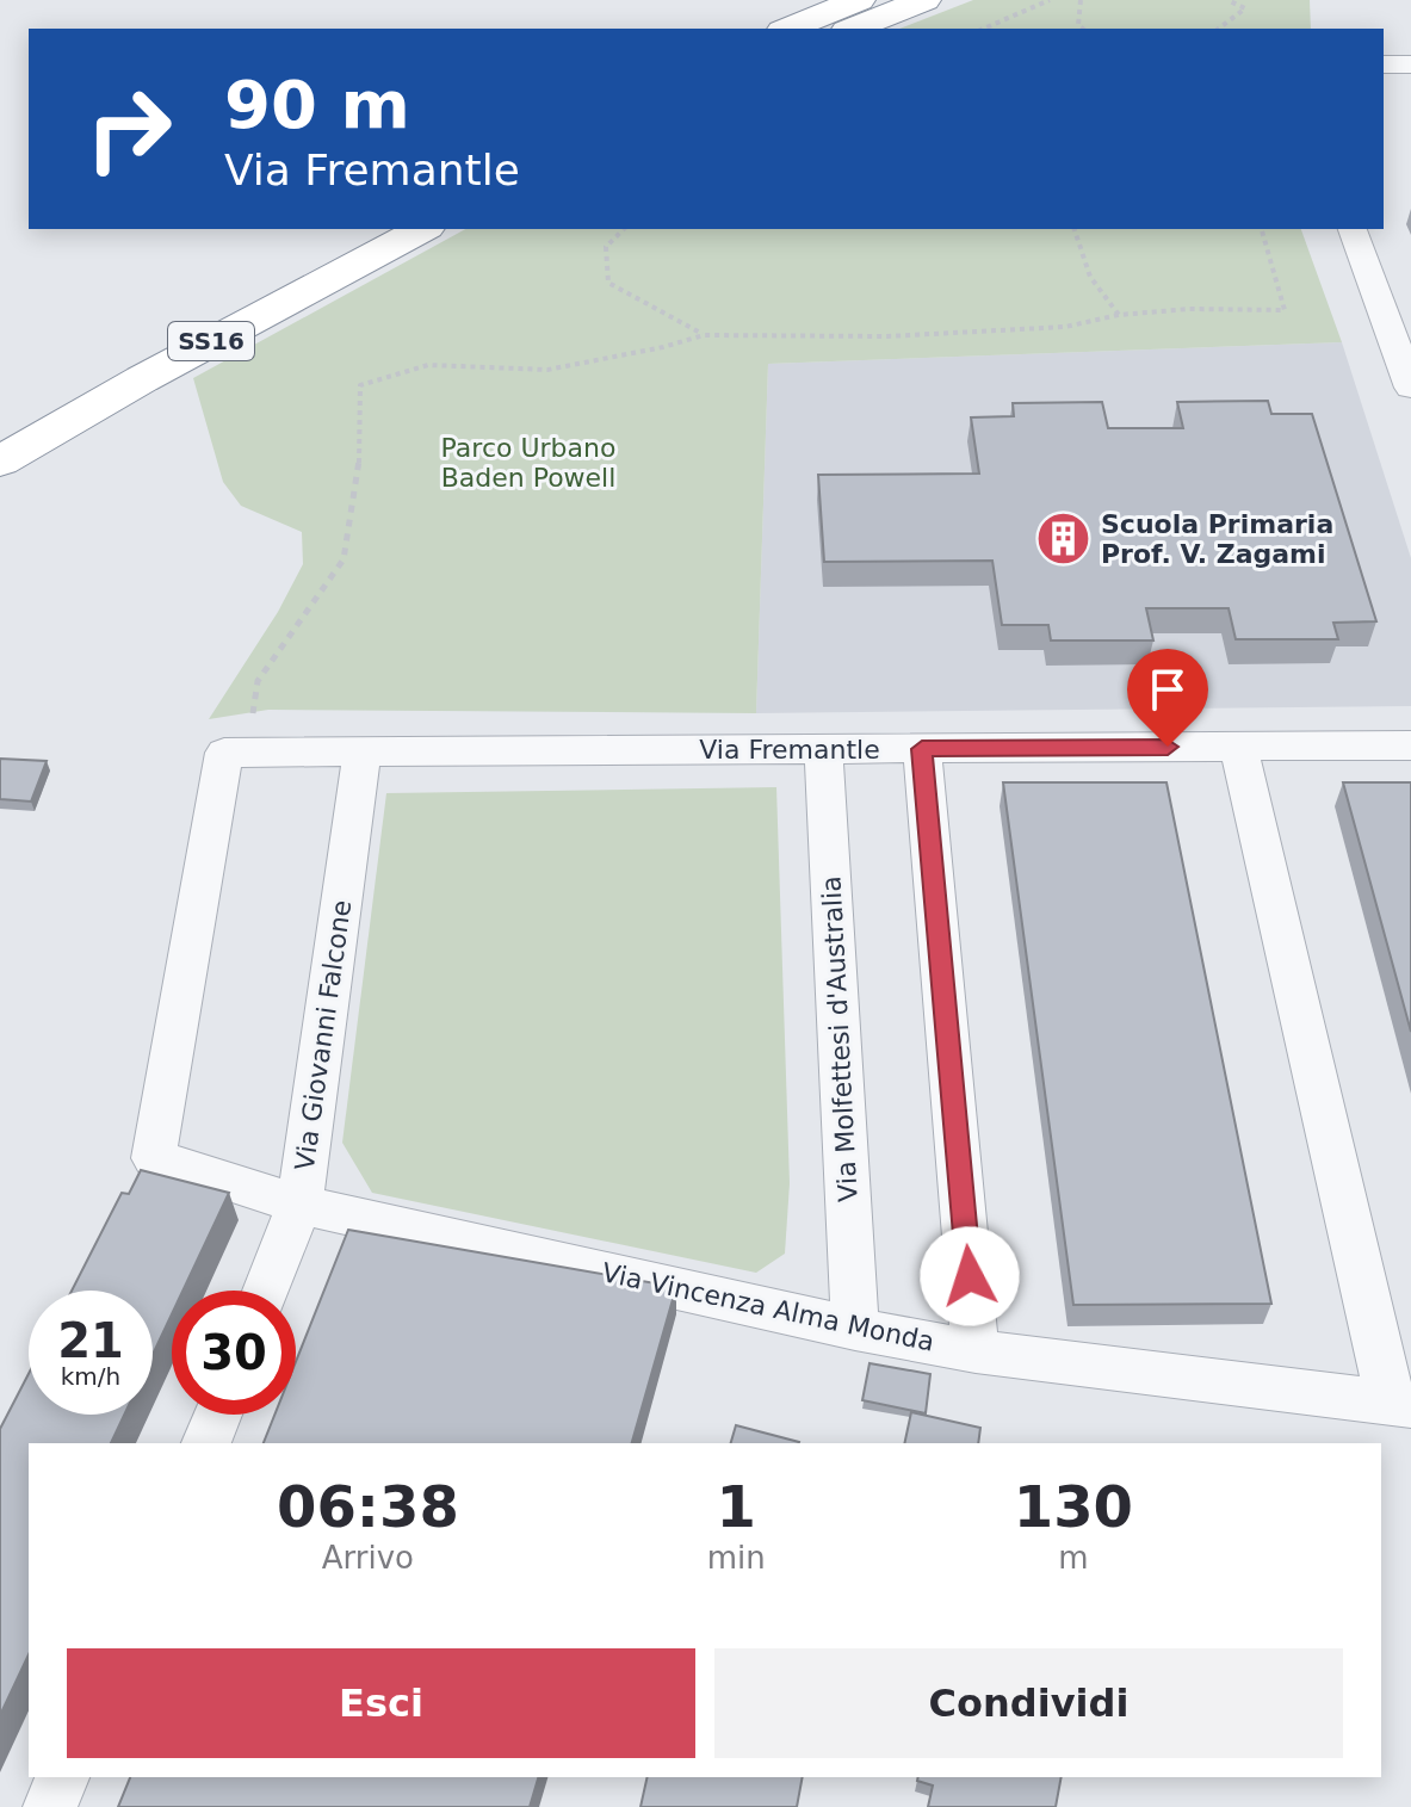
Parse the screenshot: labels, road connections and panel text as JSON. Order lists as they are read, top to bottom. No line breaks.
{"streets":{"highway":["SS16"],"street":["Via Fremantle","Via Giovanni Falcone","Via Molfettesi d'Australia","Via Vincenza Alma Monda"]},"crossings":[["Via Fremantle","Via Giovanni Falcone"],["Via Fremantle","Via Molfettesi d'Australia"],["Via Fremantle","Via Vincenza Alma Monda"],["Via Giovanni Falcone","Via Vincenza Alma Monda"],["Via Molfettesi d'Australia","Via Vincenza Alma Monda"]],"parks":["Parco Urbano Baden Powell"],"places":{"building":["Scuola Primaria Prof. V. Zagami"]},"page":{"turn":["90 m","Via Fremantle"],"speed":"21 km/h","limit":"30","eta":["06:38","Arrivo","1","min","130","m"],"buttons":["Esci","Condividi"]}}
